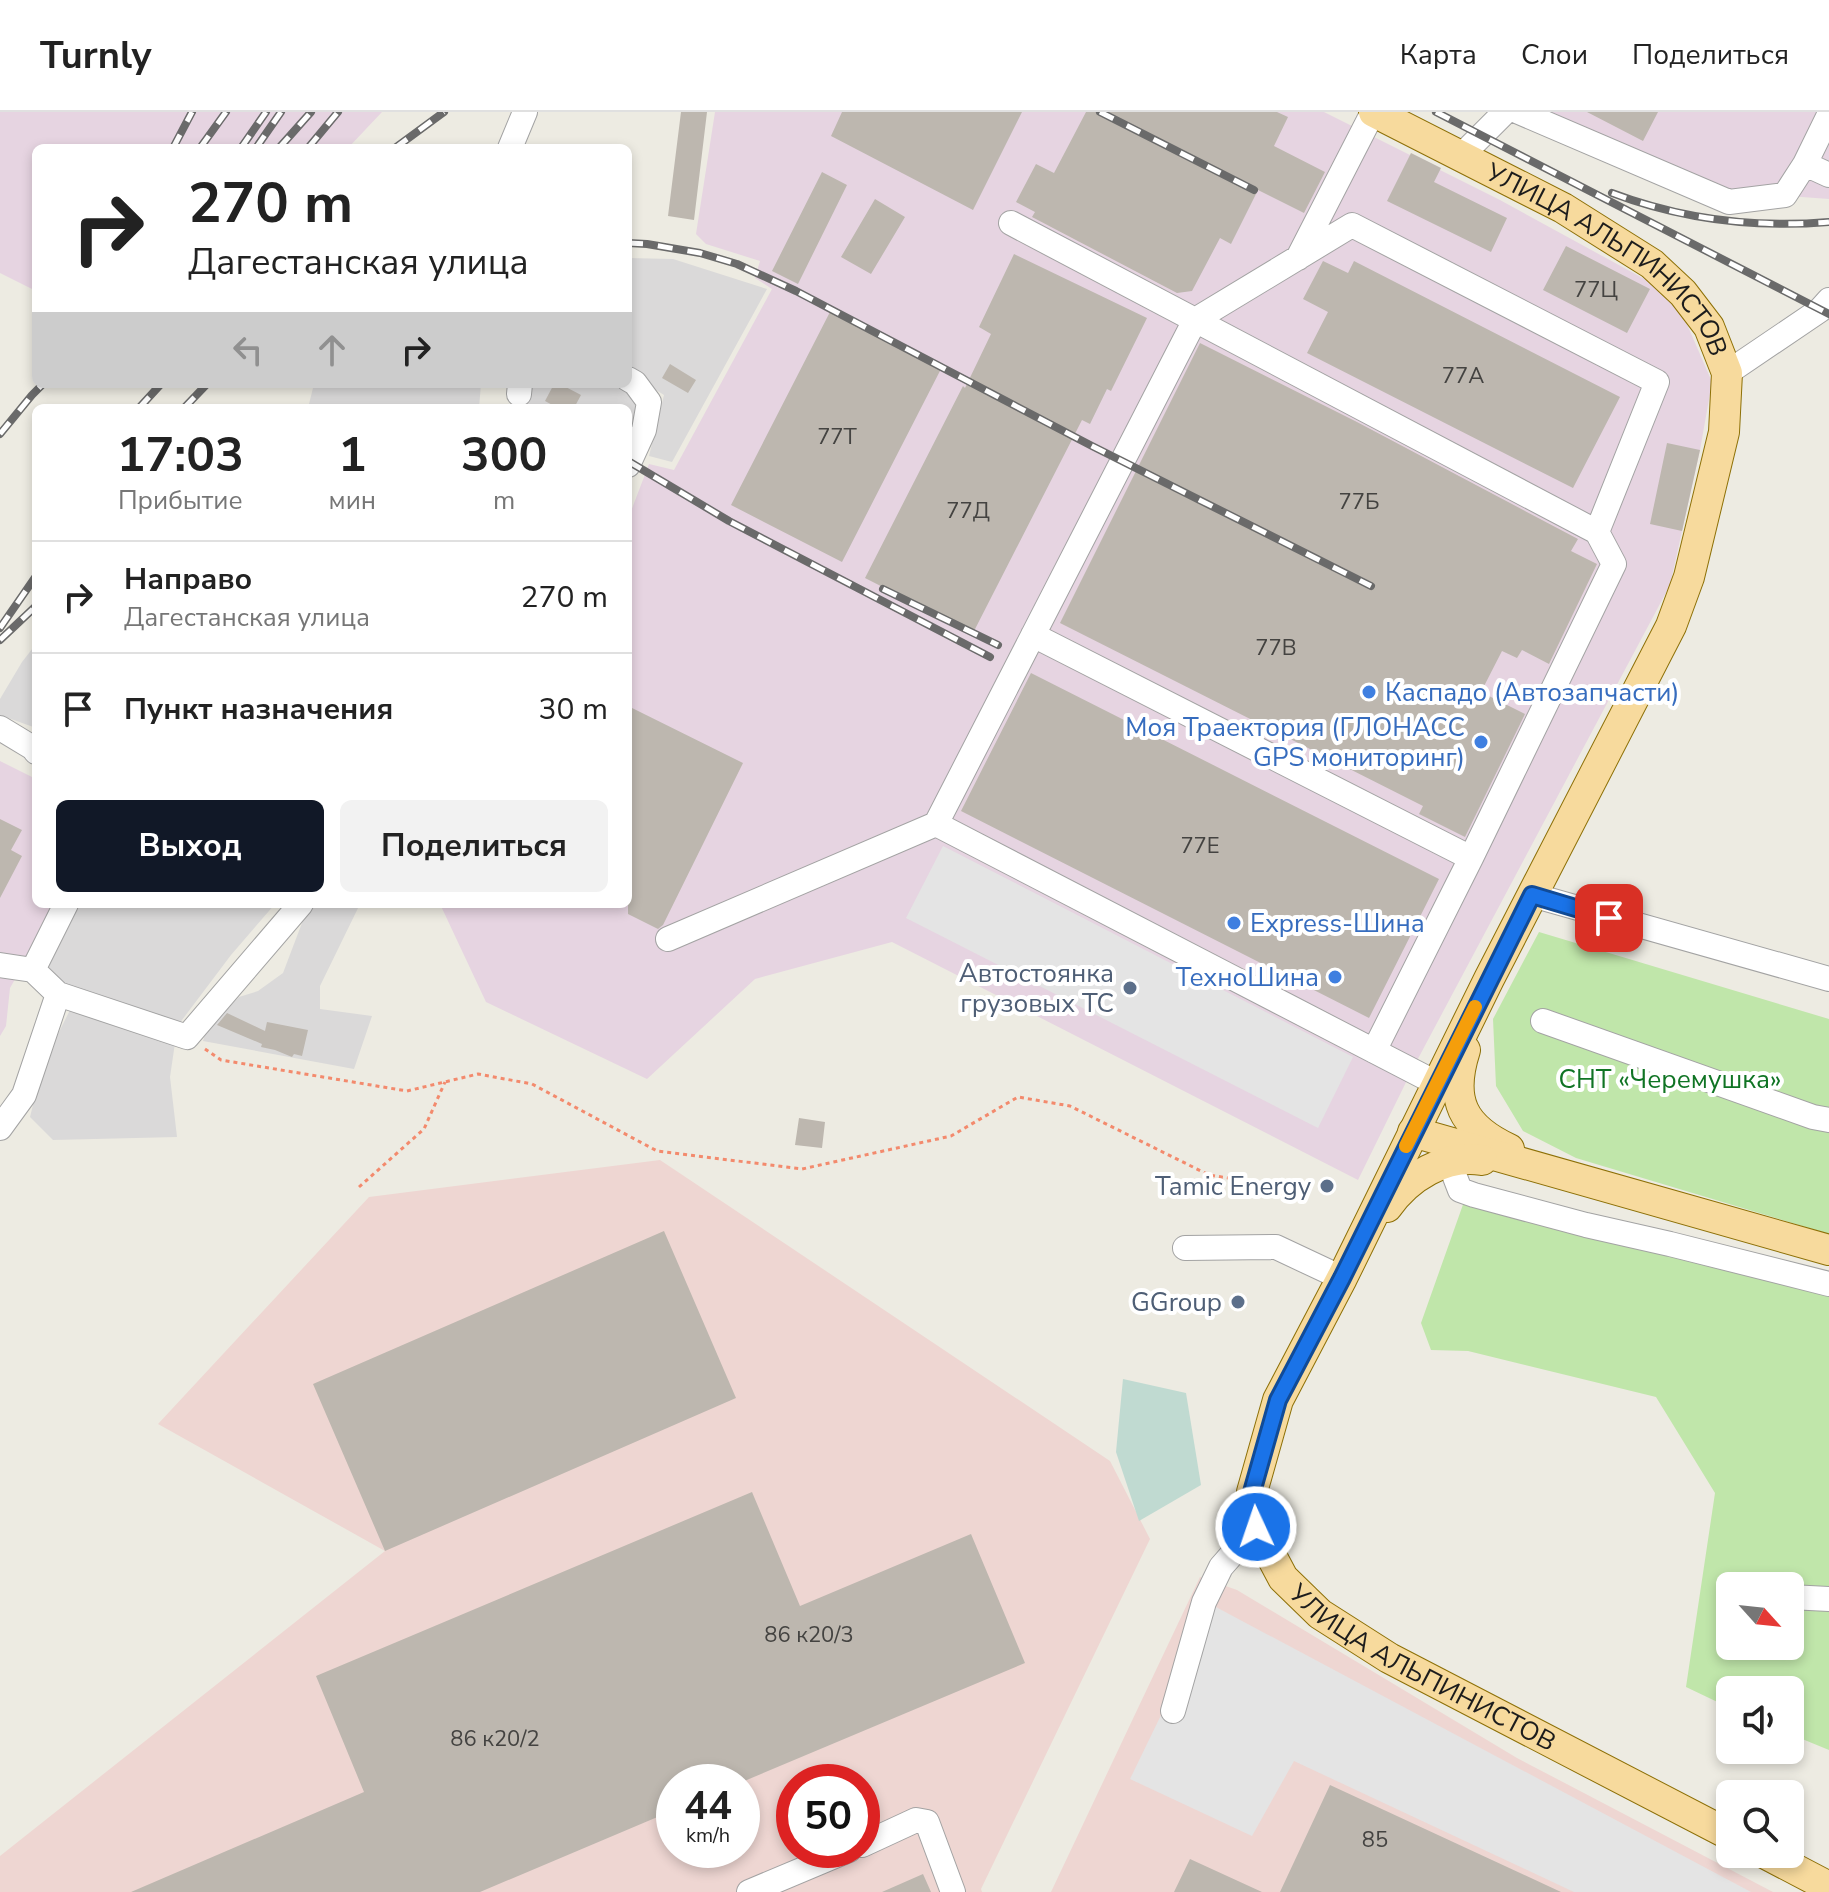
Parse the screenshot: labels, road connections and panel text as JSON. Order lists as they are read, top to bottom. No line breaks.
{"streets":{"main road":["УЛИЦА АЛЬПИНИСТОВ"]},"parks":["СНТ «Черемушка»"],"places":["Каспадо (Автозапчасти)","Моя Траектория (ГЛОНАСС GPS мониторинг)","Express-Шина","ТехноШина","Автостоянка грузовых ТС","Tamic Energy","GGroup"],"house_numbers":["77Ц","77А","77Т","77Б","77Д","77В","77Е","86 к20/3","86 к20/2","85"],"north":"bottom right","page":{"header":"Turnly","nav":["Карта","Слои","Поделиться"],"turn":["270 m","Дагестанская улица"],"eta":["17:03","Прибытие","1","мин","300","m"],"list":[{"name":"Направо","note":"Дагестанская улица","value":"270 m"},{"name":"Пункт назначения","value":"30 m"}],"buttons":["Выход","Поделиться"],"speed":"44 km/h","limit":"50"}}
